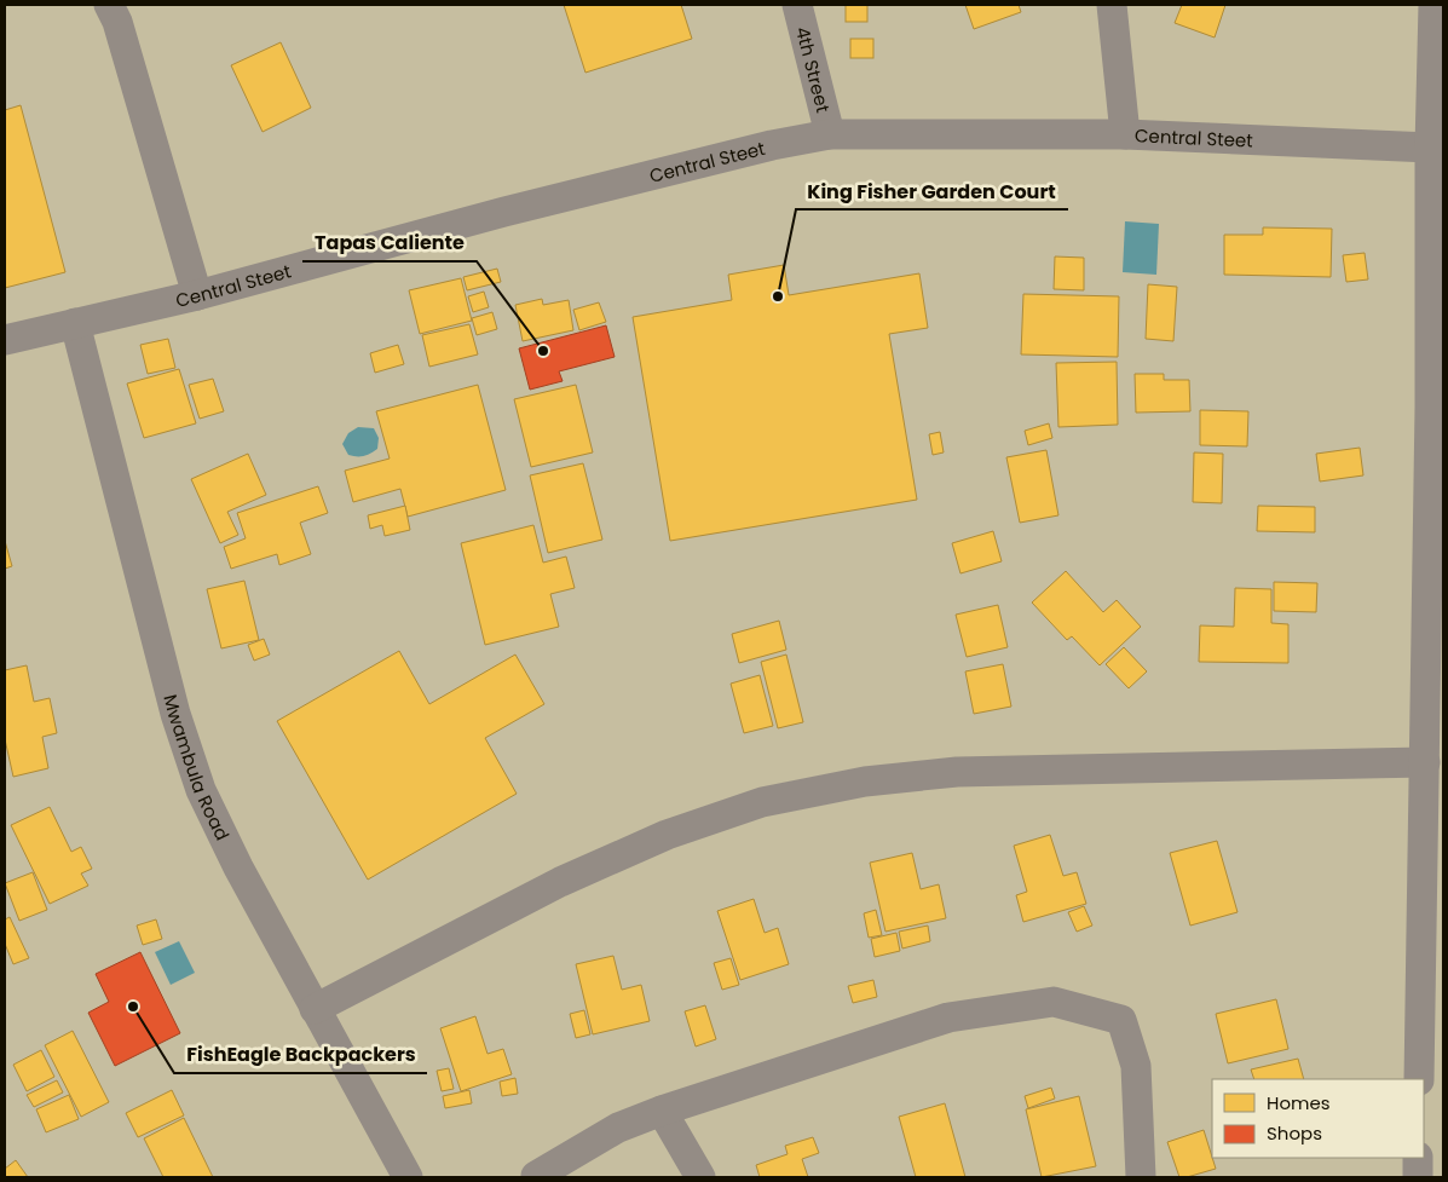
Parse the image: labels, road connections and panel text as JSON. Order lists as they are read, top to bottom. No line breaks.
{"streets":{"street":["4th Street","Central Steet","Mwambula Road"]},"crossings":[["4th Street","Central Steet"],["Central Steet","Mwambula Road"]],"places":["King Fisher Garden Court","Tapas Caliente","FishEagle Backpackers"],"legend":["Homes","Shops"]}
